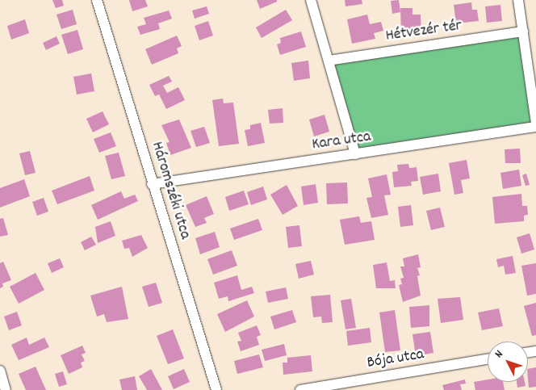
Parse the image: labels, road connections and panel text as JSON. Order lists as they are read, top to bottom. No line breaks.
{"streets":{"street":["Hétvezér tér","Kara utca","Háromszéki utca","Bója utca"]},"crossings":[["Kara utca","Háromszéki utca"]],"north":"top left"}
